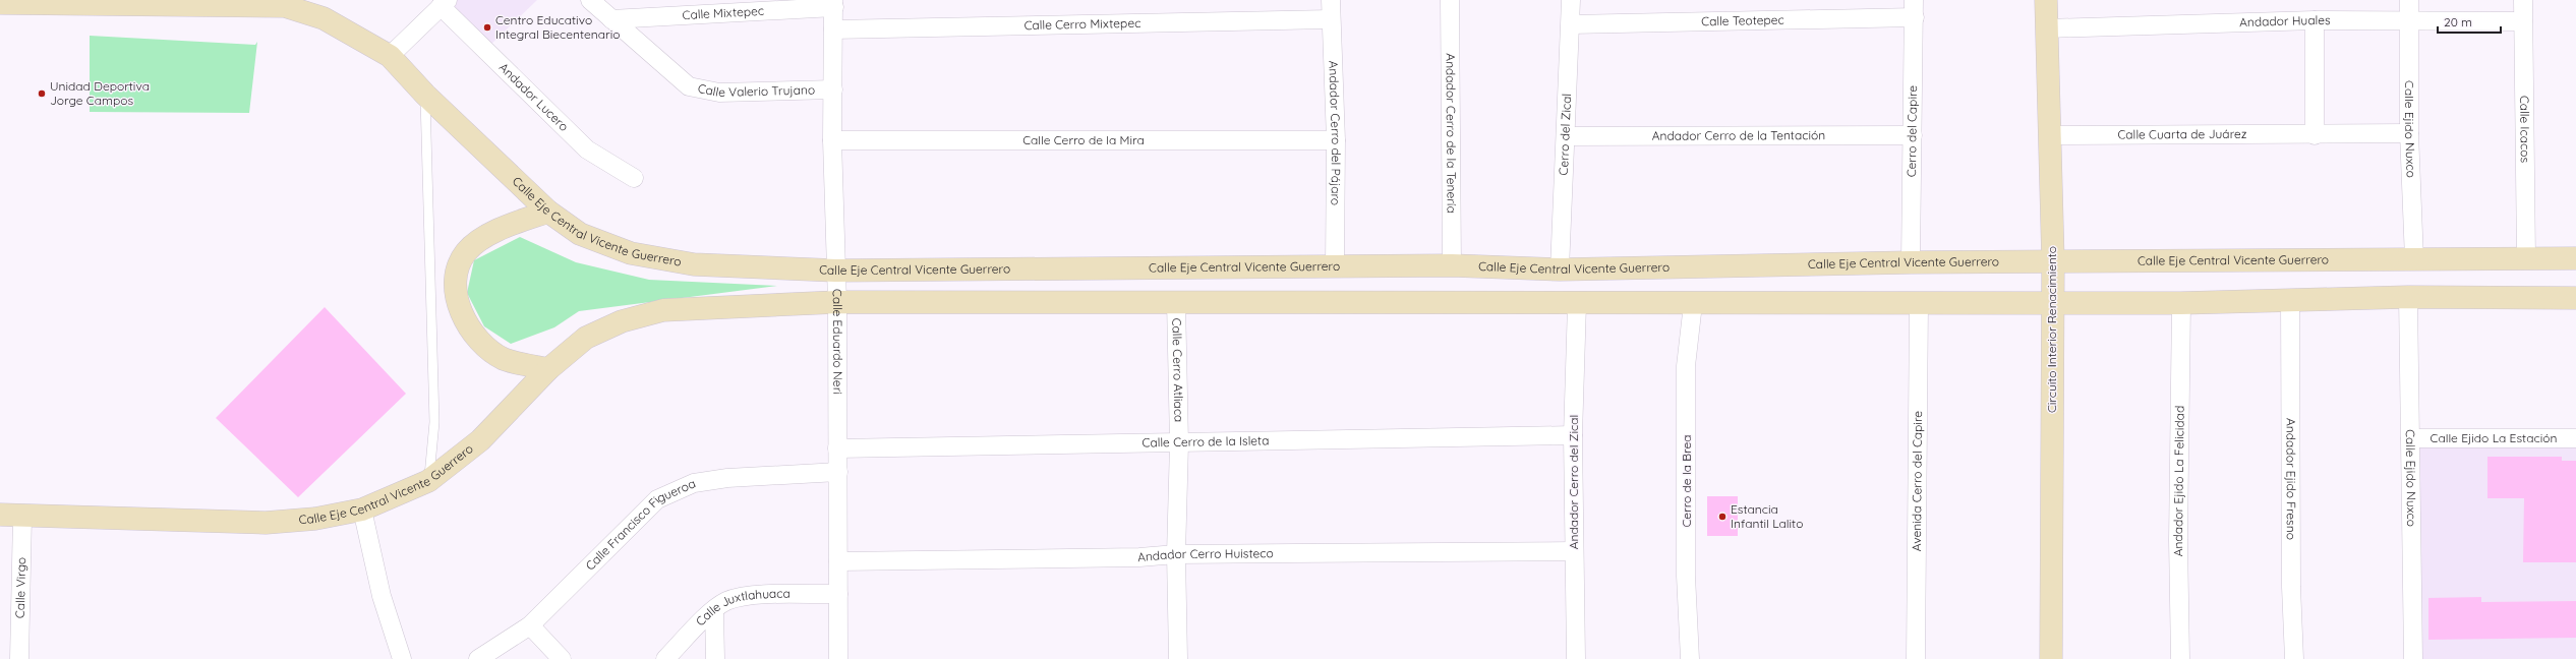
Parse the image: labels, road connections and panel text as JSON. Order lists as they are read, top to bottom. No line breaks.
{"streets":{"main road":["Calle Eje Central Vicente Guerrero","Circuito Interior Renacimiento"],"street":["Calle Mixtepec","Calle Teotepec","Andador Huales","Calle Cerro Mixtepec","Calle Valerio Trujano","Andador Lucero","Calle Ejido Nuxco","Calle Icacos","Cerro del Capire","Andador Cerro del Pájaro","Andador Cerro de la Tenería","Cerro del Zical","Andador Cerro de la Tentación","Calle Cuarta de Juárez","Calle Cerro de la Mira","Calle Eduardo Neri","Calle Cerro Atliaca","Calle Ejido La Estación","Calle Cerro de la Isleta","Andador Ejido Fresno","Cerro de la Brea","Avenida Cerro del Capire","Andador Ejido La Felicidad","Andador Cerro del Zical","Calle Francisco Figueroa","Andador Cerro Huisteco","Calle Virgo","Calle Juxtlahuaca"]},"crossings":[["Calle Mixtepec","Calle Valerio Trujano"],["Calle Mixtepec","Calle Eduardo Neri"],["Calle Teotepec","Cerro del Capire"],["Calle Teotepec","Cerro del Zical"],["Andador Huales","Calle Ejido Nuxco"],["Andador Huales","Calle Icacos"],["Andador Huales","Circuito Interior Renacimiento"],["Calle Cerro Mixtepec","Andador Cerro del Pájaro"],["Calle Cerro Mixtepec","Calle Eduardo Neri"],["Calle Valerio Trujano","Calle Eduardo Neri"],["Calle Ejido Nuxco","Calle Cuarta de Juárez"],["Calle Ejido Nuxco","Calle Eje Central Vicente Guerrero"],["Calle Ejido Nuxco","Calle Ejido La Estación"],["Calle Icacos","Calle Eje Central Vicente Guerrero"],["Cerro del Capire","Andador Cerro de la Tentación"],["Cerro del Capire","Calle Eje Central Vicente Guerrero"],["Andador Cerro del Pájaro","Calle Cerro de la Mira"],["Andador Cerro del Pájaro","Calle Eje Central Vicente Guerrero"],["Andador Cerro de la Tenería","Calle Eje Central Vicente Guerrero"],["Cerro del Zical","Andador Cerro de la Tentación"],["Cerro del Zical","Calle Eje Central Vicente Guerrero"],["Calle Cuarta de Juárez","Circuito Interior Renacimiento"],["Calle Cerro de la Mira","Calle Eduardo Neri"],["Calle Eje Central Vicente Guerrero","Circuito Interior Renacimiento"],["Calle Eje Central Vicente Guerrero","Calle Eduardo Neri"],["Calle Eje Central Vicente Guerrero","Calle Cerro Atliaca"],["Calle Eje Central Vicente Guerrero","Andador Ejido Fresno"],["Calle Eje Central Vicente Guerrero","Cerro de la Brea"],["Calle Eje Central Vicente Guerrero","Avenida Cerro del Capire"],["Calle Eje Central Vicente Guerrero","Andador Ejido La Felicidad"],["Calle Eje Central Vicente Guerrero","Andador Cerro del Zical"],["Calle Eje Central Vicente Guerrero","Calle Virgo"],["Calle Eduardo Neri","Calle Cerro de la Isleta"],["Calle Eduardo Neri","Calle Francisco Figueroa"],["Calle Eduardo Neri","Andador Cerro Huisteco"],["Calle Eduardo Neri","Calle Juxtlahuaca"],["Calle Cerro Atliaca","Calle Cerro de la Isleta"],["Calle Cerro Atliaca","Andador Cerro Huisteco"],["Calle Cerro de la Isleta","Andador Cerro del Zical"],["Andador Cerro del Zical","Andador Cerro Huisteco"]],"places":["Centro Educativo Integral Biecentenario","Unidad Deportiva Jorge Campos","Estancia Infantil Lalito"],"scale_bar":"20 m"}
